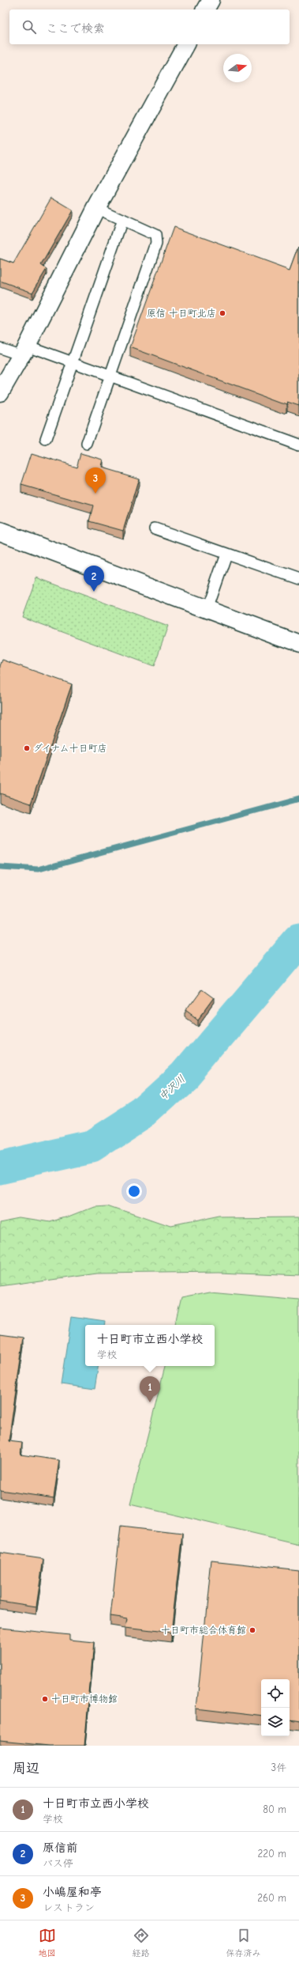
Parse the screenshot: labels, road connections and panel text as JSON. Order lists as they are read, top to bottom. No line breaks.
{"water":["中沢川"],"places":["原信 十日町北店","ダイナム十日町店","十日町市総合体育館","十日町市博物館"],"north":"right","page":{"search":"ここで検索","pins":["3","2","1"],"popup":["十日町市立西小学校","学校"],"heading":["周辺","3件"],"list":[{"mark":"1","name":"十日町市立西小学校","note":"学校","value":"80 m"},{"mark":"2","name":"原信前","note":"バス停","value":"220 m"},{"mark":"3","name":"小嶋屋和亭","note":"レストラン","value":"260 m"}],"nav":["地図","経路","保存済み"]}}
